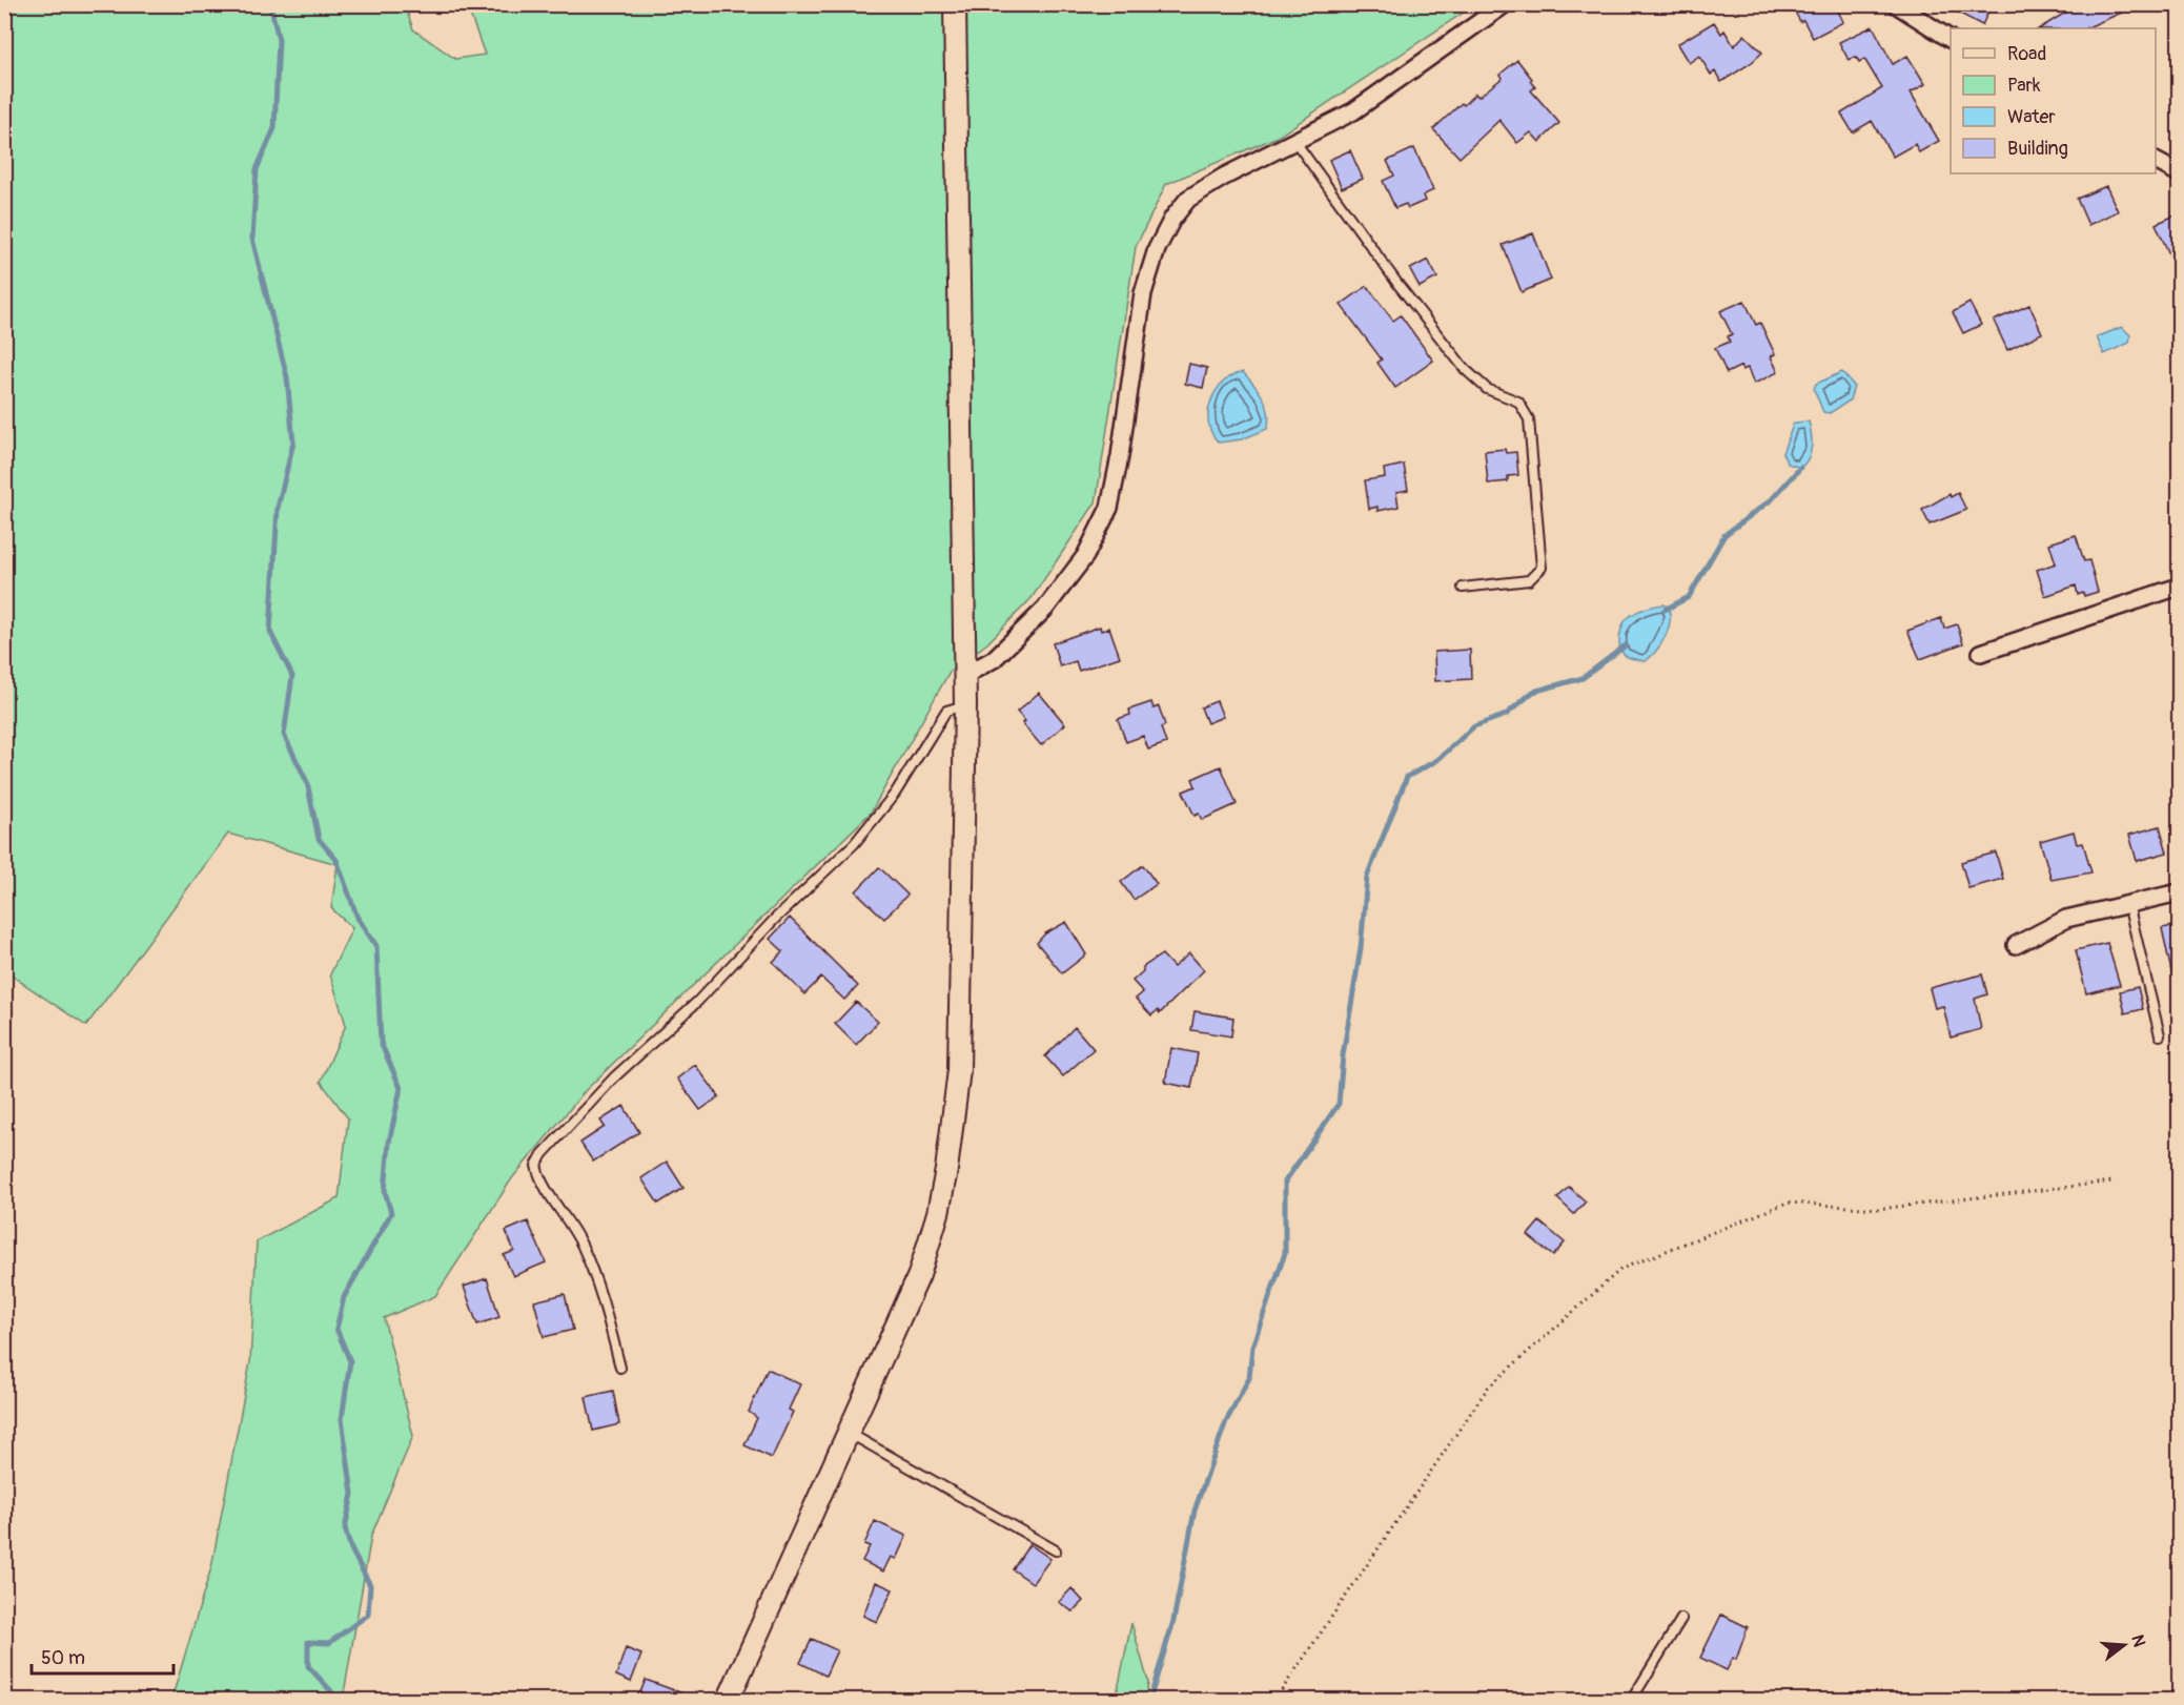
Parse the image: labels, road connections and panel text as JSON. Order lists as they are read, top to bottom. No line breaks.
{"legend":["Road","Park","Water","Building"],"scale_bar":"50 m","north":"right"}
